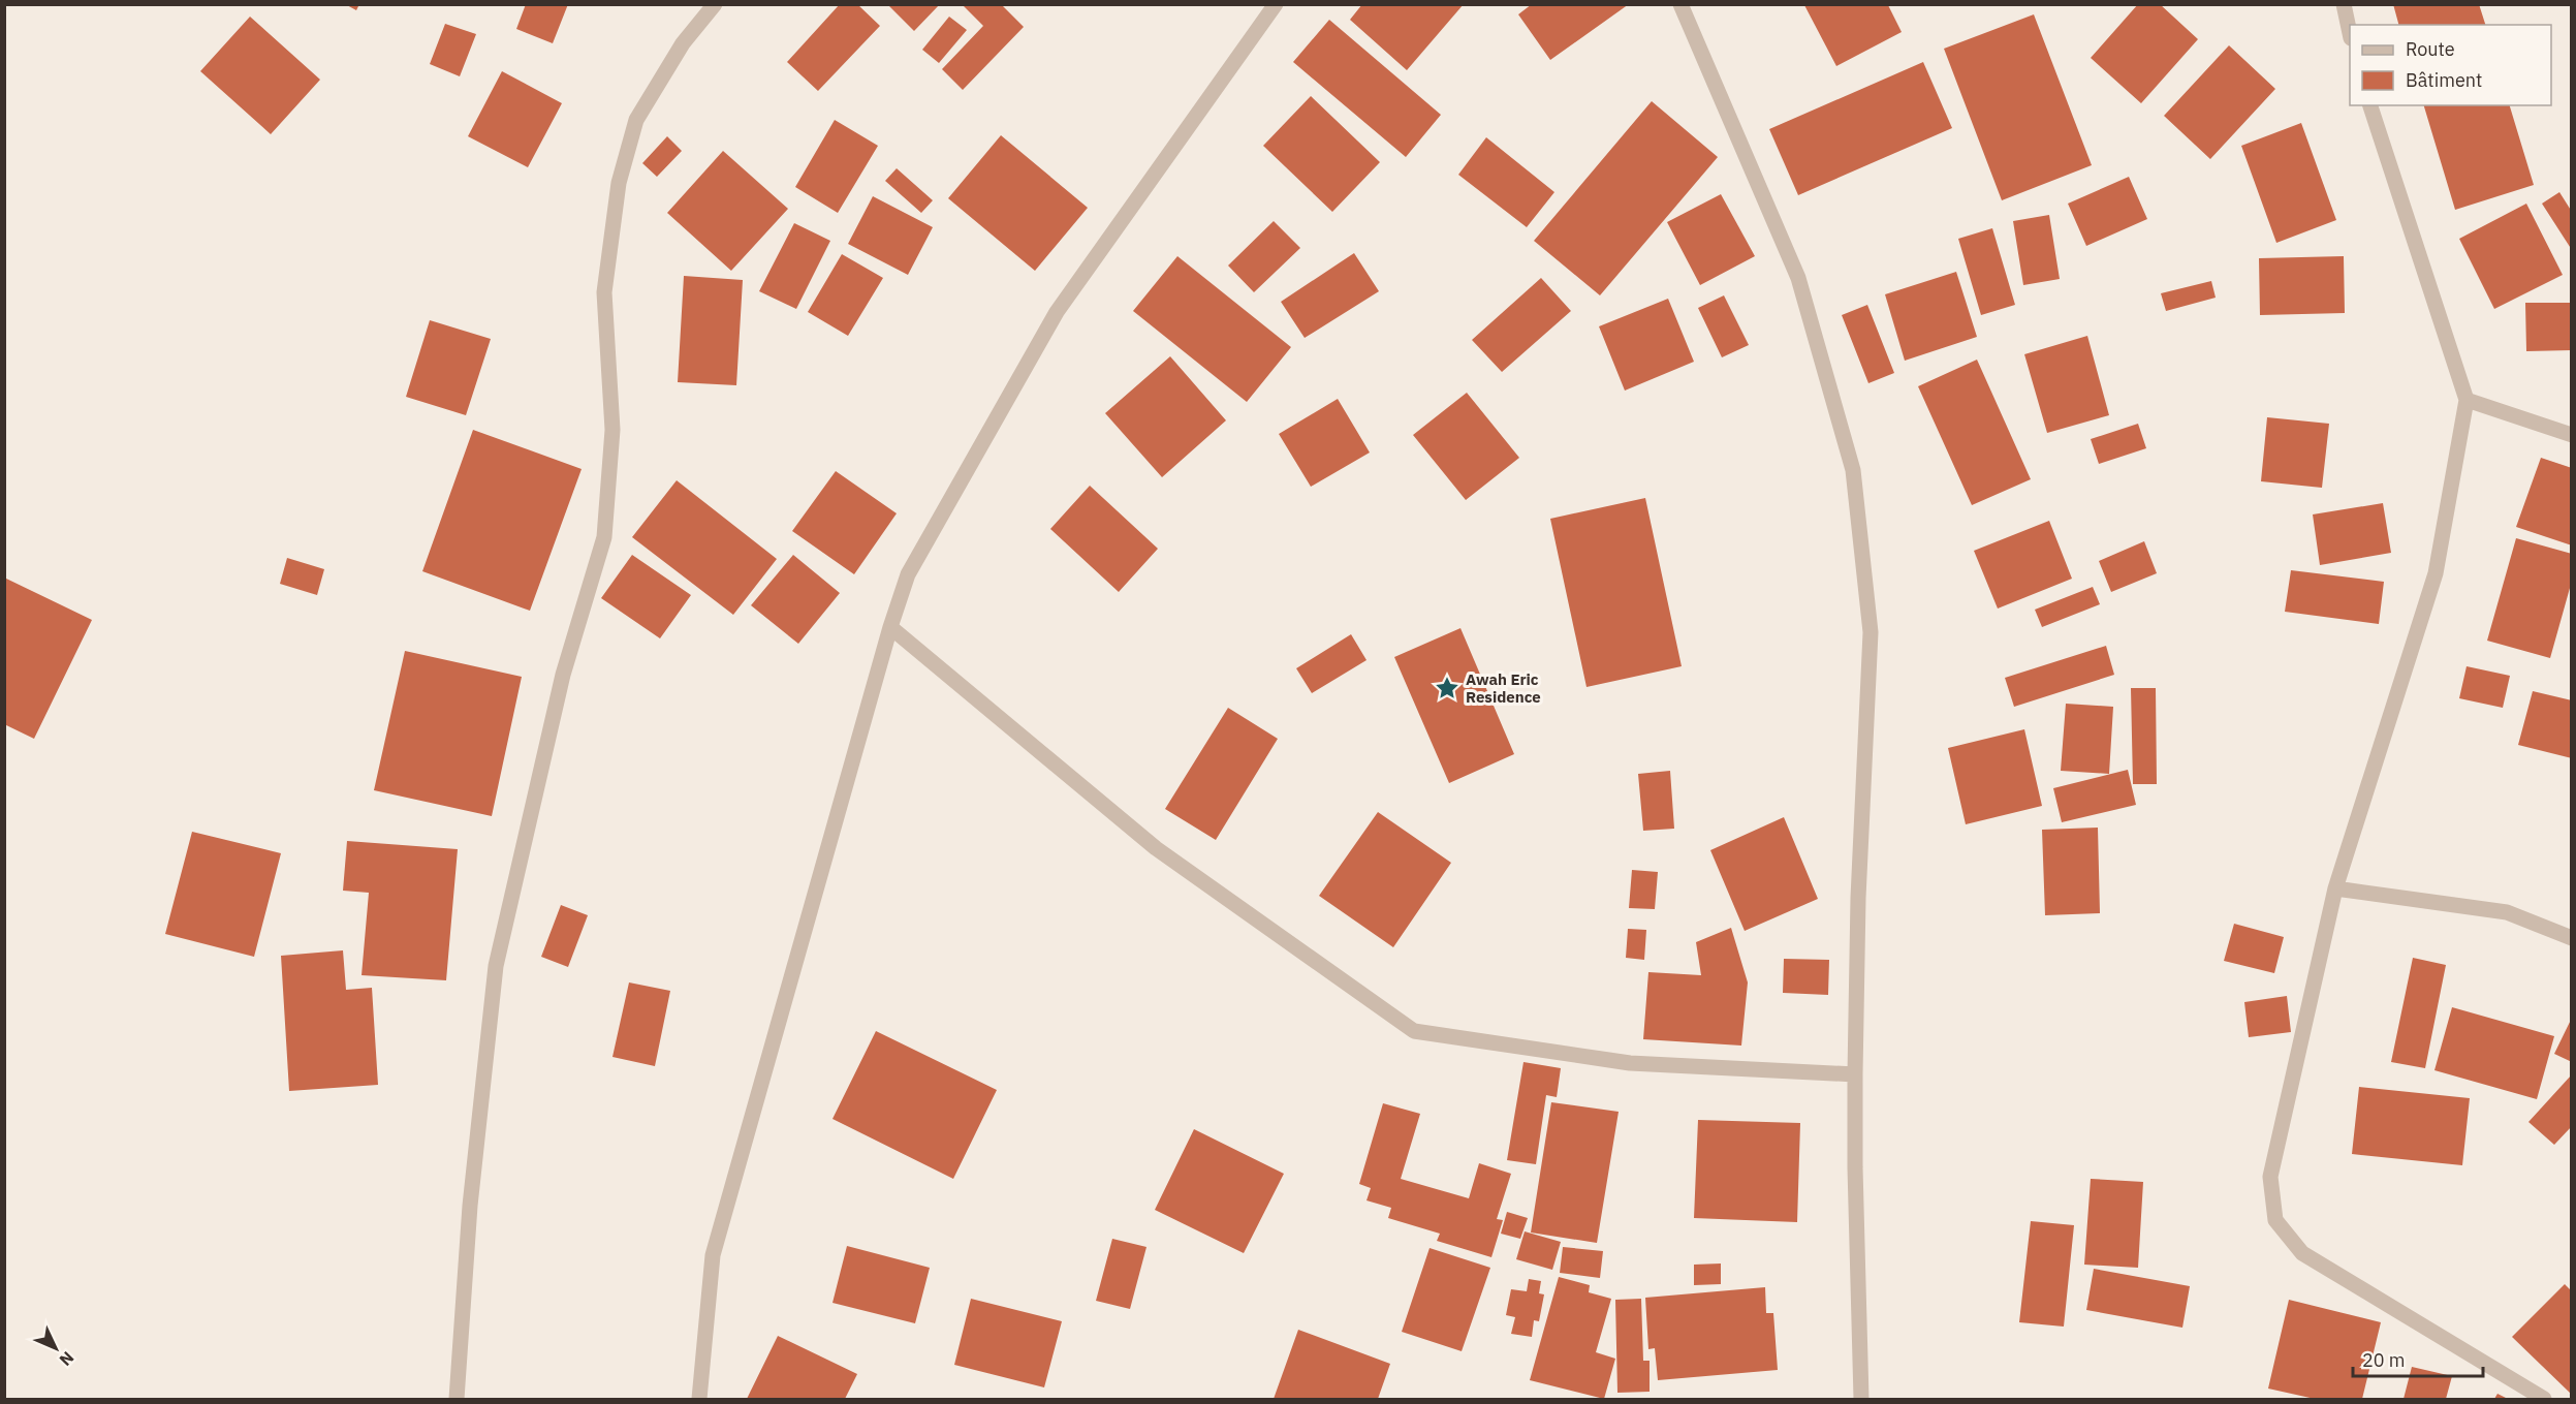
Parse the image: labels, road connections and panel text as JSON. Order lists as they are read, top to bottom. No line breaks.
{"places":{"place":["Awah Eric Residence"]},"legend":["Route","Bâtiment"],"scale_bar":"20 m","north":"bottom right"}
